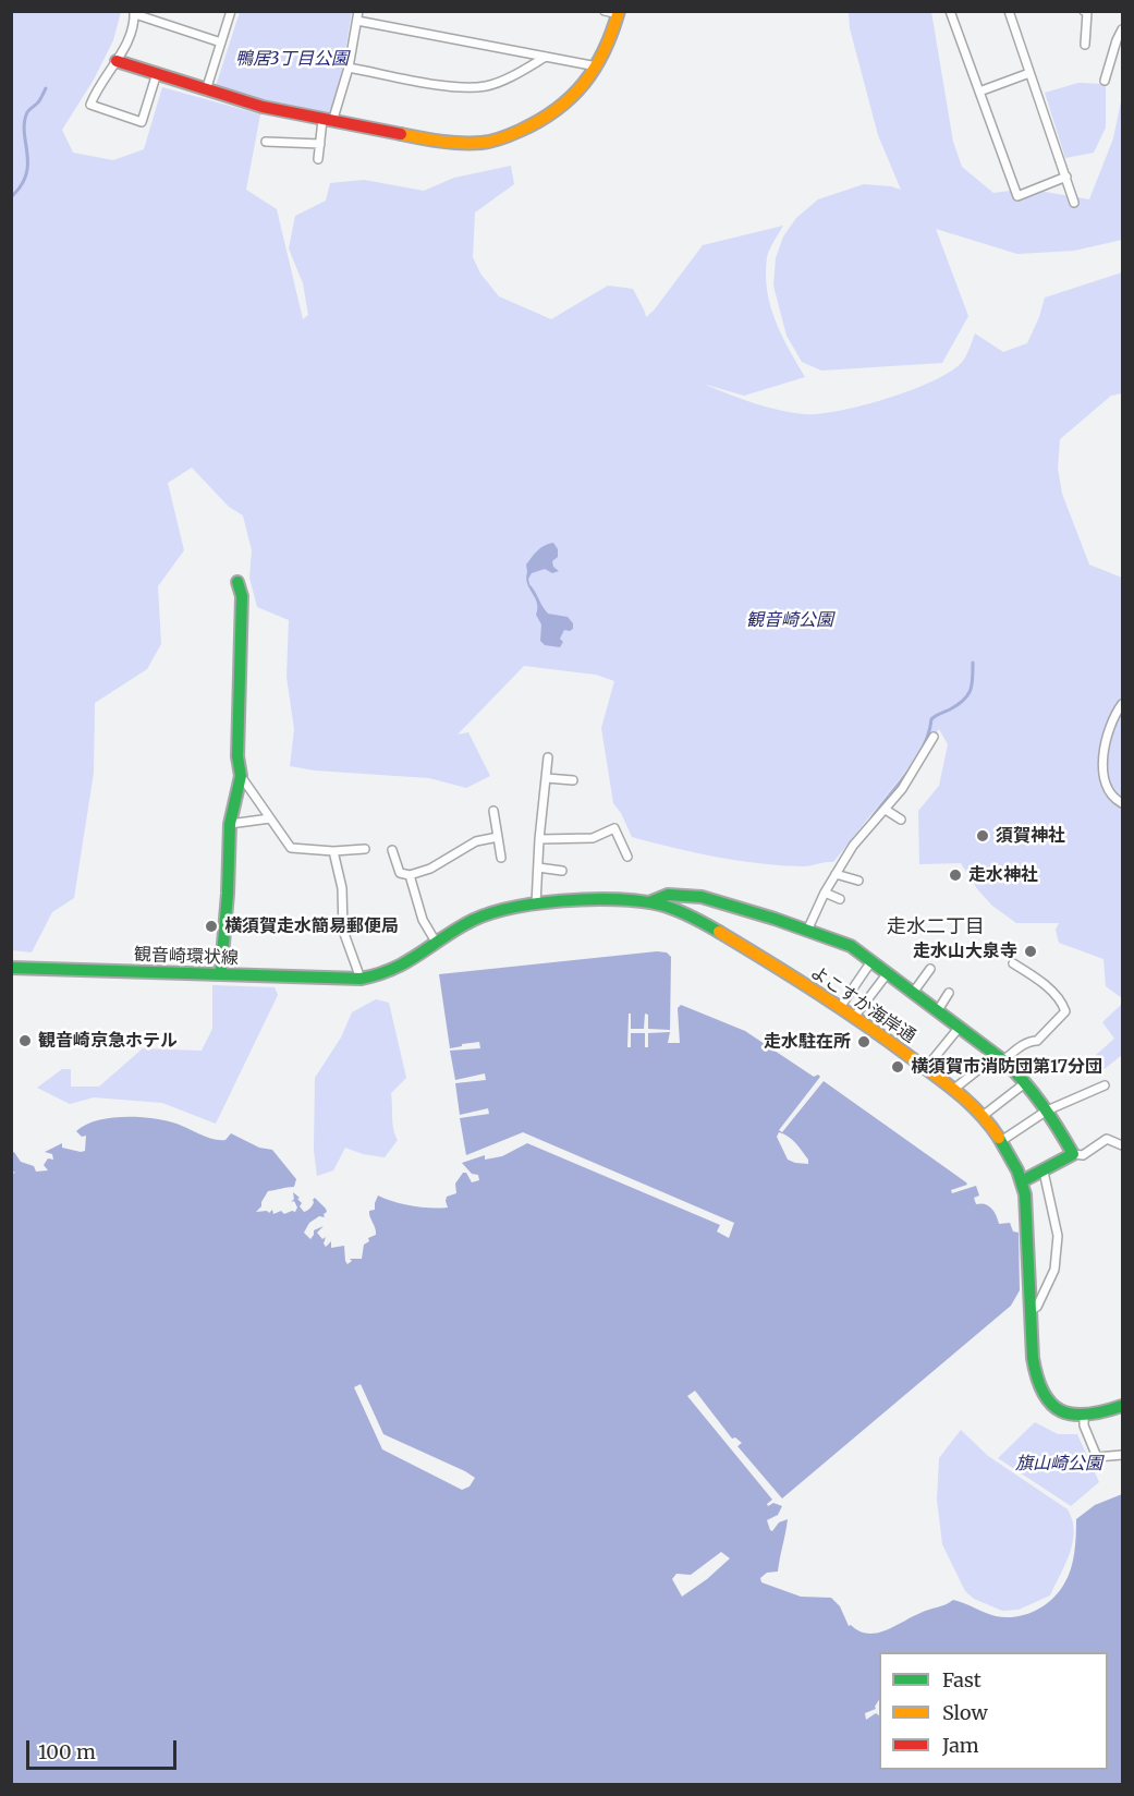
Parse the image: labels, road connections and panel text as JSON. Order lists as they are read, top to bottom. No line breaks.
{"streets":{"main road":["観音崎環状線","よこすか海岸通"]},"crossings":[["観音崎環状線","よこすか海岸通"]],"districts":["走水二丁目"],"parks":["鴨居3丁目公園","観音崎公園","旗山崎公園"],"places":["須賀神社","走水神社","横須賀走水簡易郵便局","走水山大泉寺","観音崎京急ホテル","走水駐在所","横須賀市消防団第17分団"],"legend":["Fast","Slow","Jam"],"scale_bar":"100 m"}
